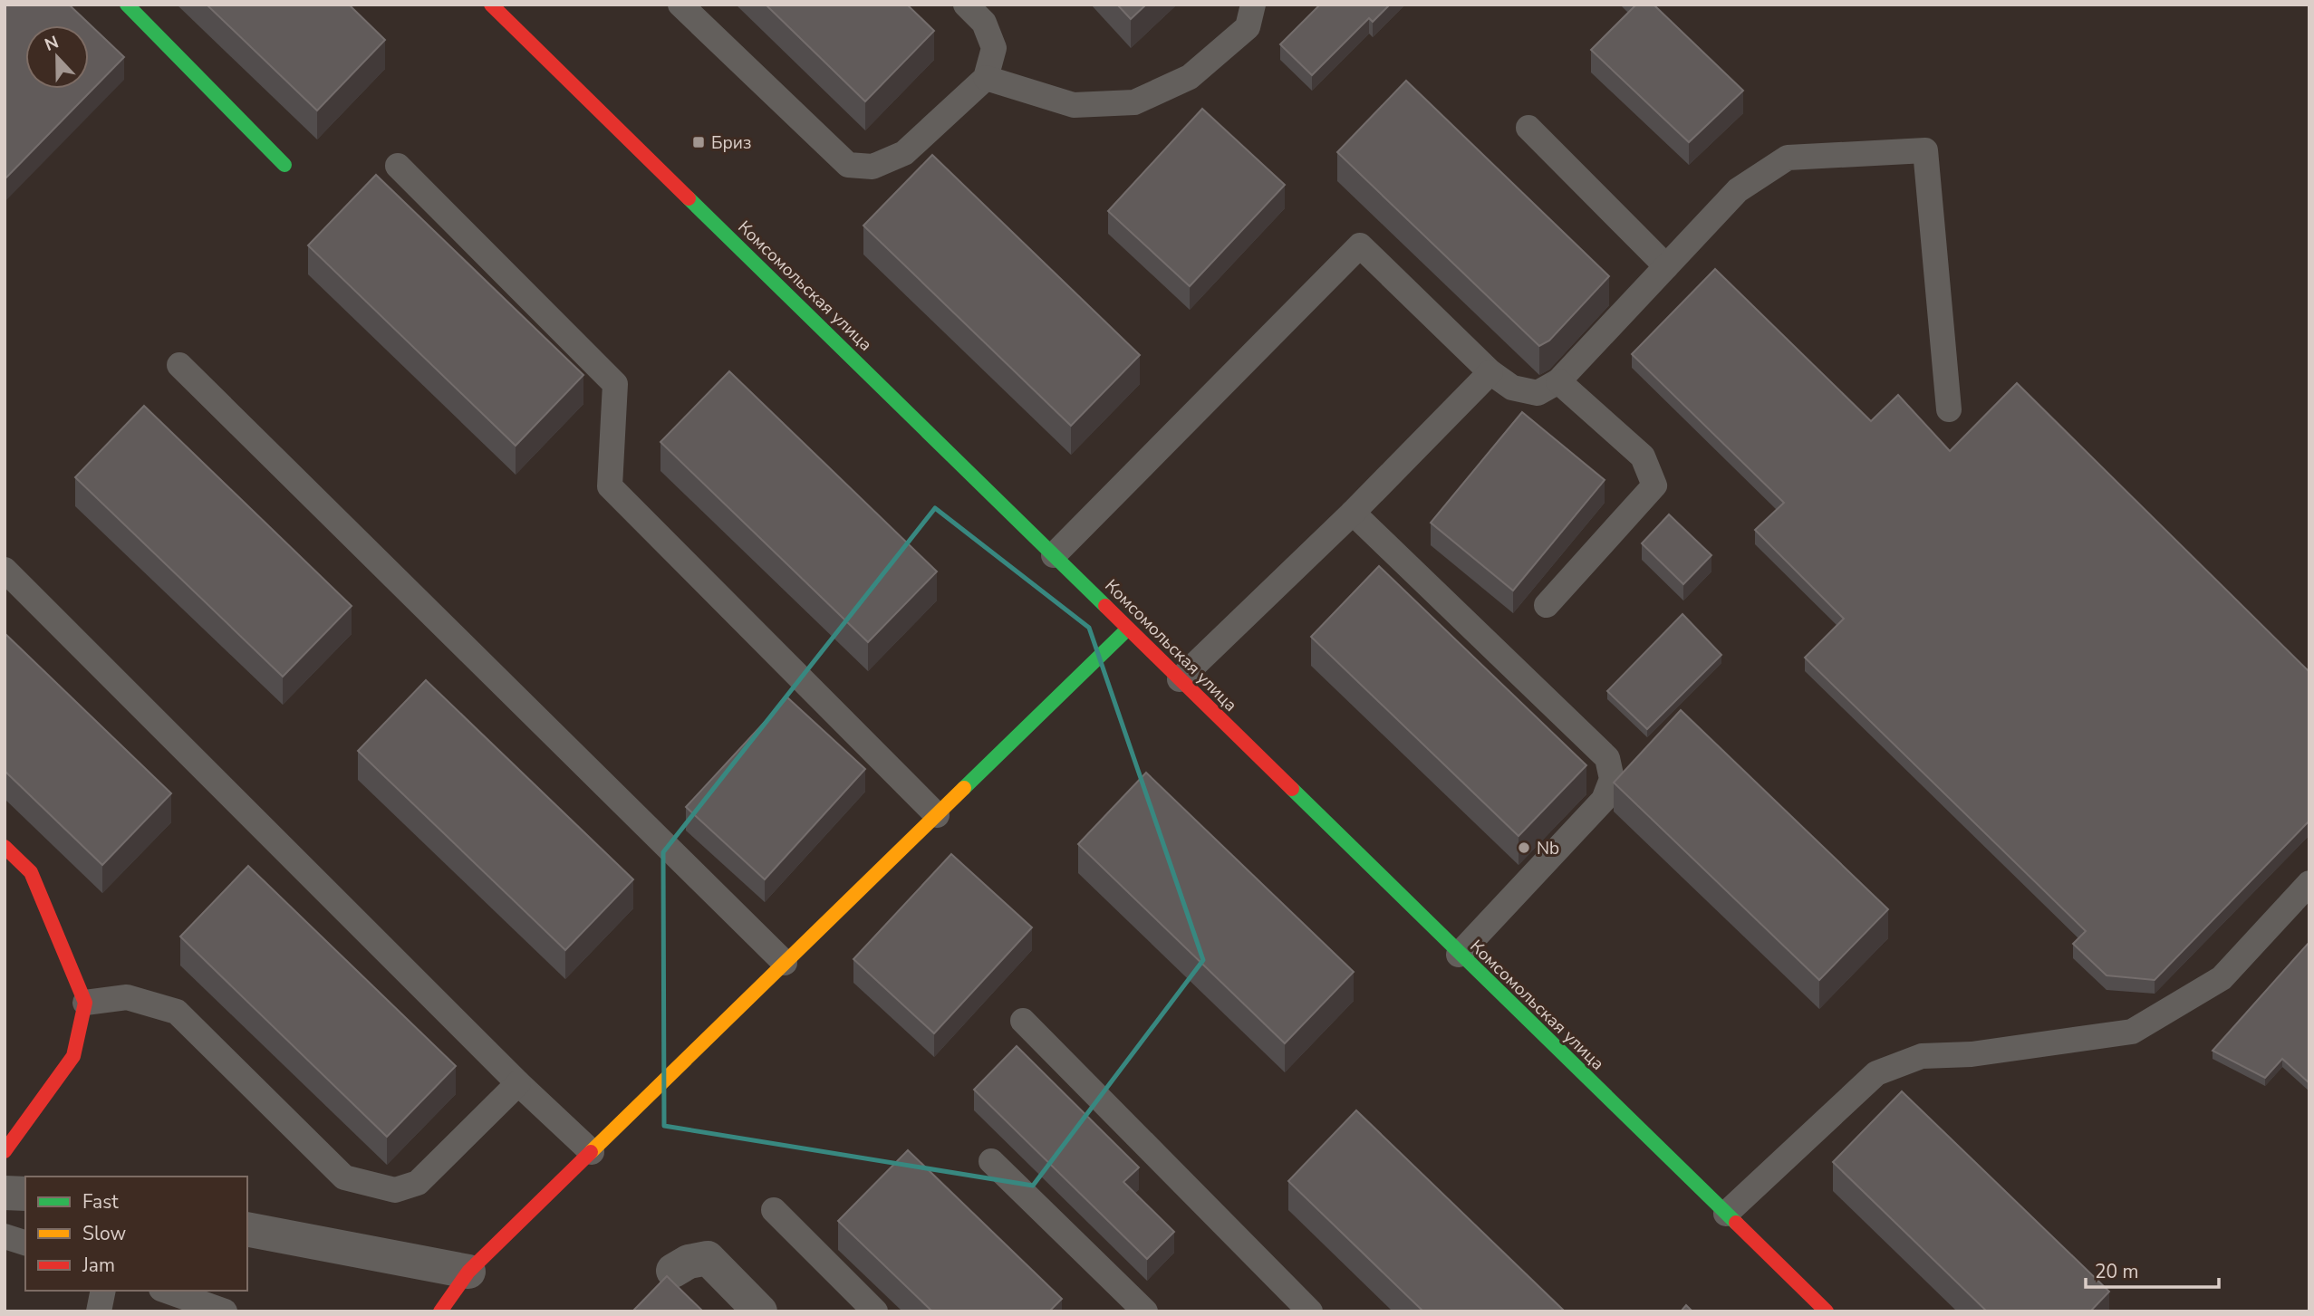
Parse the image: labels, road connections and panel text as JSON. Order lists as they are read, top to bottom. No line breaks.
{"streets":{"main road":["Комсомольская улица"]},"places":{"transit":["Бриз"],"other":["Nb"]},"legend":["Fast","Slow","Jam"],"scale_bar":"20 m","north":"top"}
